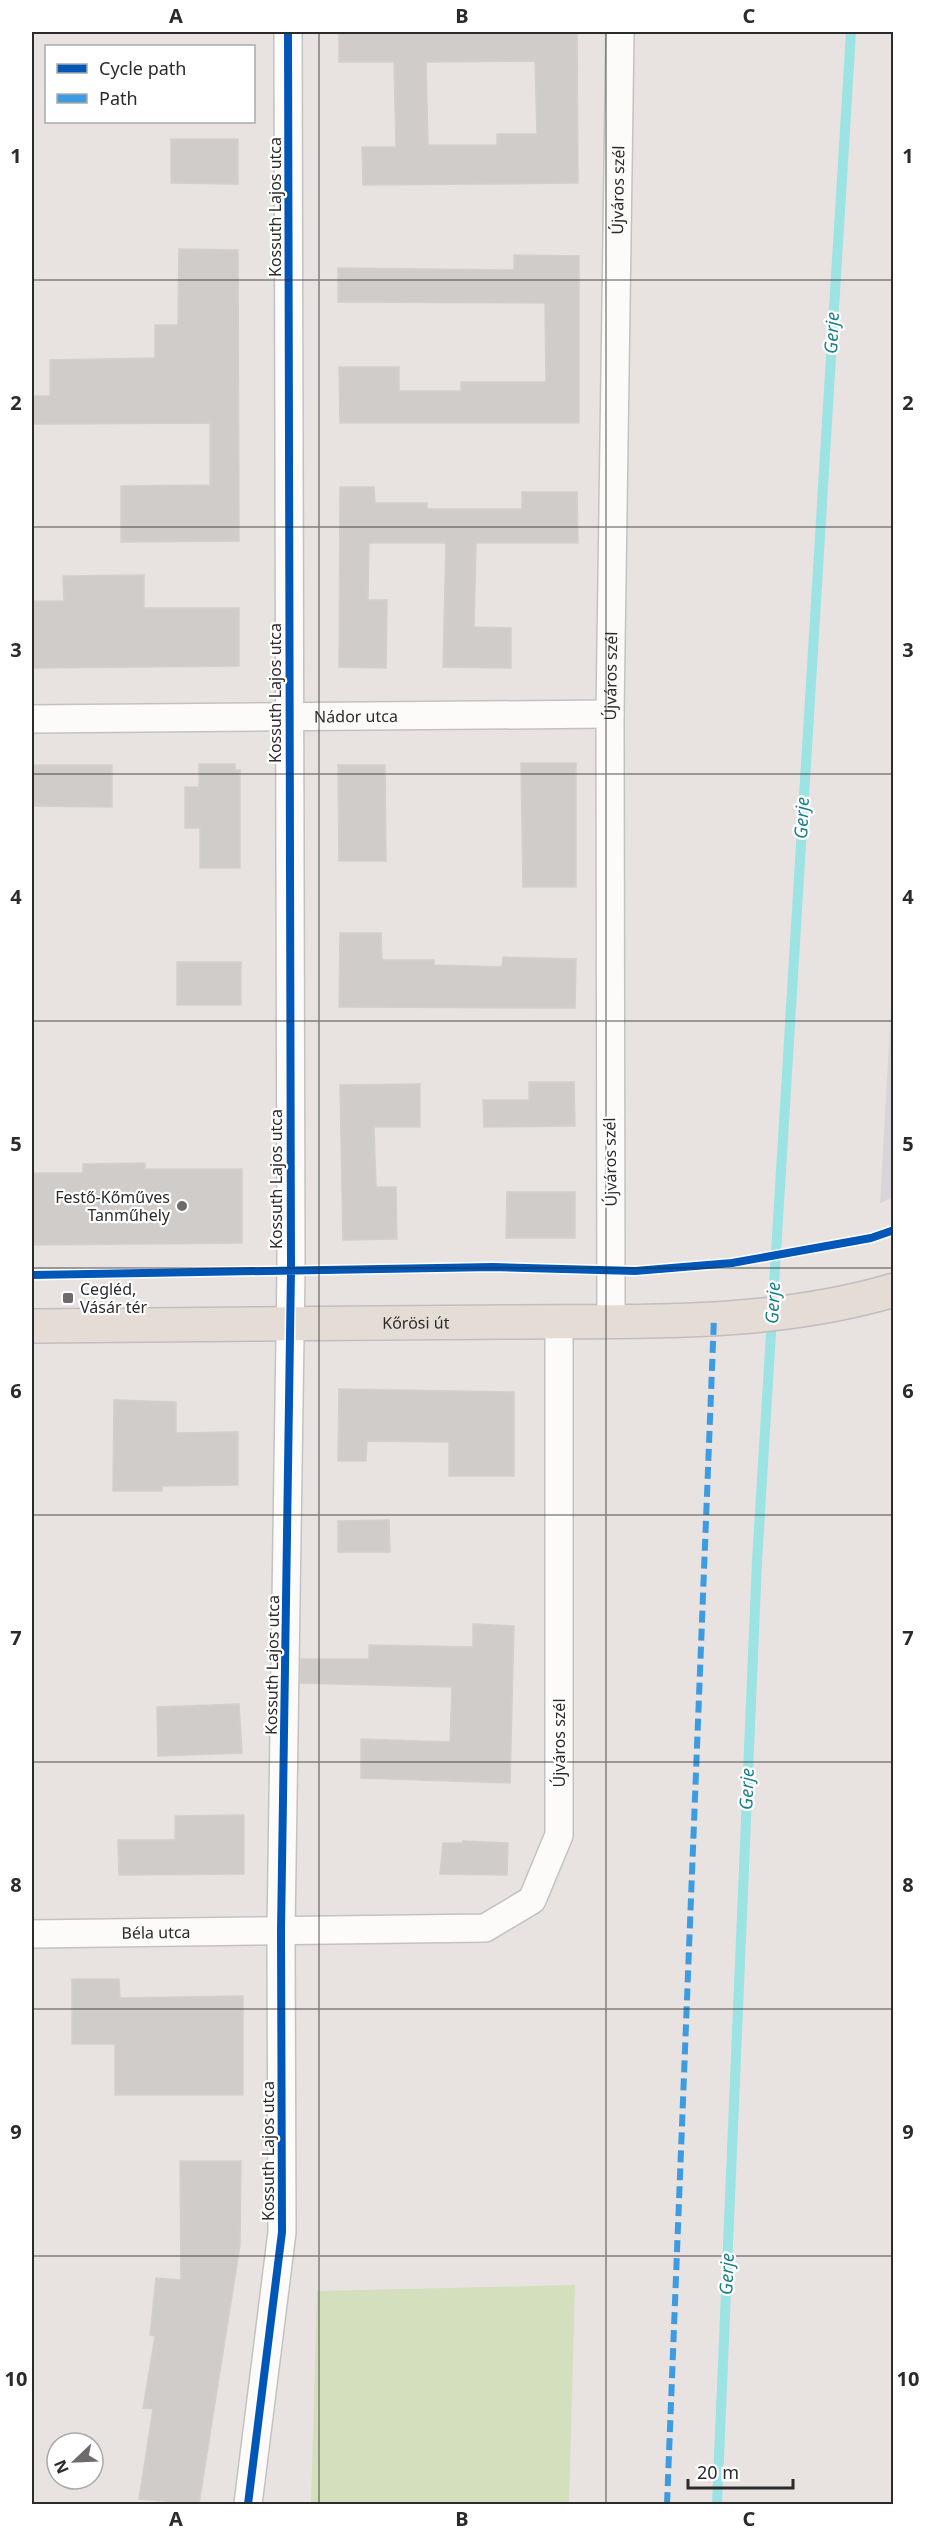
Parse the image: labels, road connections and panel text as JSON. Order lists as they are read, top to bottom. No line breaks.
{"streets":{"main road":["Kőrösi út"],"street":["Újváros szél","Kossuth Lajos utca","Nádor utca","Béla utca"]},"crossings":[["Újváros szél","Kossuth Lajos utca"],["Újváros szél","Nádor utca"],["Újváros szél","Kőrösi út"],["Újváros szél","Béla utca"],["Kossuth Lajos utca","Nádor utca"],["Kossuth Lajos utca","Kőrösi út"],["Kossuth Lajos utca","Béla utca"]],"water":["Gerje"],"places":{"other":["Festő-Kőműves Tanműhely"],"transit":["Cegléd, Vásár tér"]},"legend":["Cycle path","Path"],"scale_bar":"20 m","north":"bottom left","grid":{"columns":["A","B","C"],"rows":["1","2","3","4","5","6","7","8","9","10"]}}
